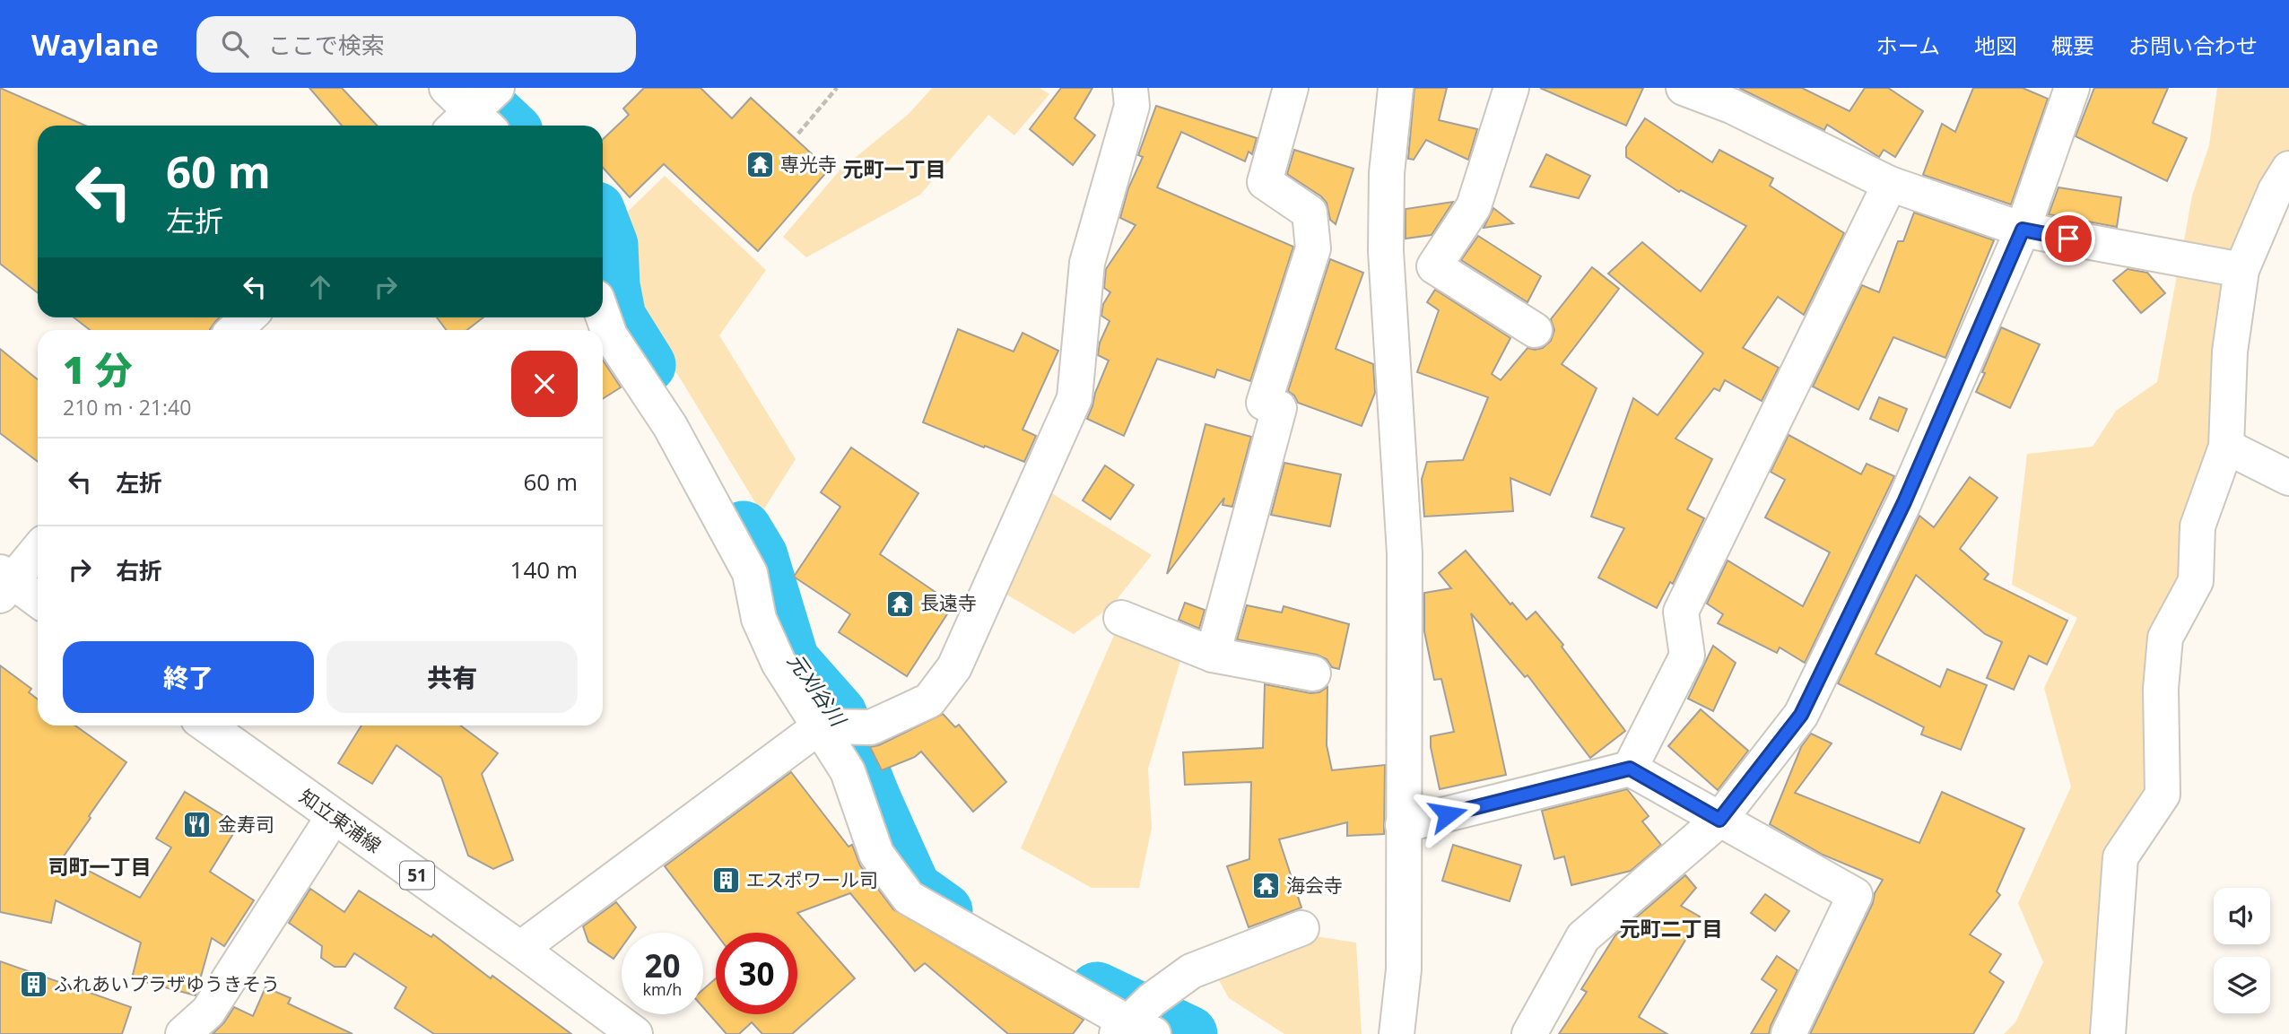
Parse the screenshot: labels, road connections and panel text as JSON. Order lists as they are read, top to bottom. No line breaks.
{"streets":{"street":["知立東浦線","51"]},"districts":["元町一丁目","司町一丁目","元町二丁目"],"water":["元刈谷川"],"places":{"temple":["専光寺","長遠寺","海会寺"],"restaurant":["金寿司"],"building":["エスポワール司","ふれあいプラザゆうきそう"]},"page":{"header":"Waylane","search":"ここで検索","nav":["ホーム","地図","概要","お問い合わせ"],"turn":["60 m","左折"],"heading":["1 分","210 m · 21:40"],"list":[{"name":"左折","value":"60 m"},{"name":"右折","value":"140 m"}],"buttons":["終了","共有"],"speed":"20 km/h","limit":"30"}}
